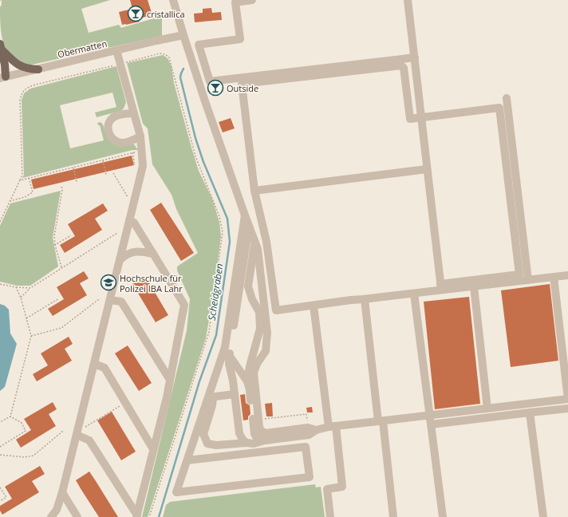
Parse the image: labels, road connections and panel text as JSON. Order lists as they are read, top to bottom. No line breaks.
{"streets":{"street":["Obermatten"]},"water":["Scheidgraben"],"places":{"bar":["cristallica","Outside"],"school or university":["Hochschule für Polizei IBA Lahr"]}}
